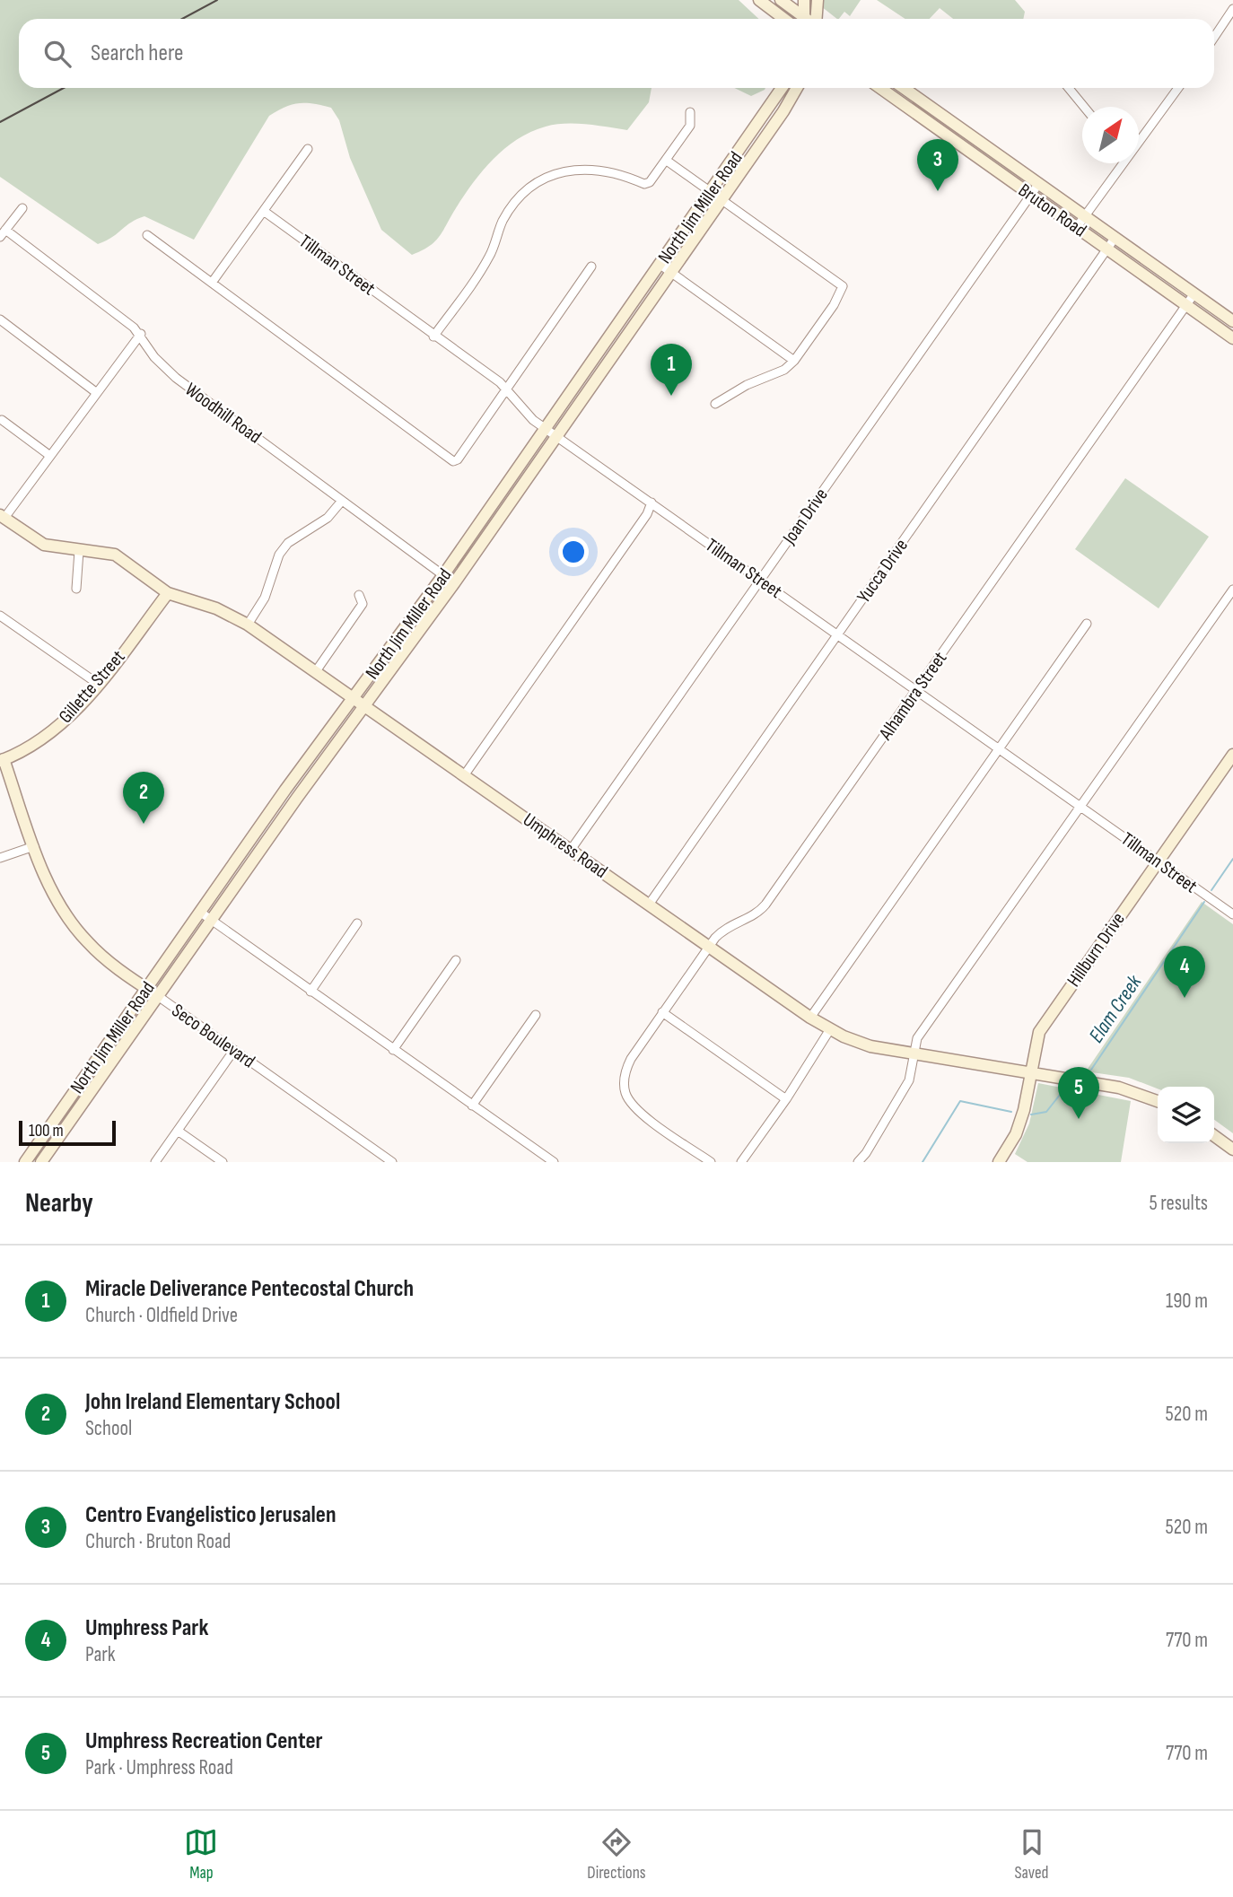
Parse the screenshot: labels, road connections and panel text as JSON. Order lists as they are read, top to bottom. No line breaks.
{"streets":{"main road":["North Jim Miller Road","Bruton Road","Gillette Street","Umphress Road","Hillburn Drive","Seco Boulevard"],"street":["Tillman Street","Woodhill Road","Joan Drive","Yucca Drive","Alhambra Street"]},"crossings":[["North Jim Miller Road","Tillman Street"],["North Jim Miller Road","Woodhill Road"],["North Jim Miller Road","Umphress Road"],["North Jim Miller Road","Seco Boulevard"],["Bruton Road","Joan Drive"],["Bruton Road","Yucca Drive"],["Bruton Road","Alhambra Street"],["Tillman Street","Joan Drive"],["Tillman Street","Yucca Drive"],["Tillman Street","Alhambra Street"],["Tillman Street","Hillburn Drive"],["Joan Drive","Umphress Road"],["Yucca Drive","Umphress Road"],["Gillette Street","Umphress Road"],["Gillette Street","Seco Boulevard"],["Alhambra Street","Umphress Road"],["Umphress Road","Hillburn Drive"]],"water":["Elam Creek"],"scale_bar":"100 m","north":"top right","page":{"search":"Search here","pins":["3","1","2","4","5"],"scale":"100 m","heading":["Nearby","5 results"],"list":[{"mark":"1","name":"Miracle Deliverance Pentecostal Church","note":"Church · Oldfield Drive","value":"190 m"},{"mark":"2","name":"John Ireland Elementary School","note":"School","value":"520 m"},{"mark":"3","name":"Centro Evangelistico Jerusalen","note":"Church · Bruton Road","value":"520 m"},{"mark":"4","name":"Umphress Park","note":"Park","value":"770 m"},{"mark":"5","name":"Umphress Recreation Center","note":"Park · Umphress Road","value":"770 m"}],"nav":["Map","Directions","Saved"]}}
